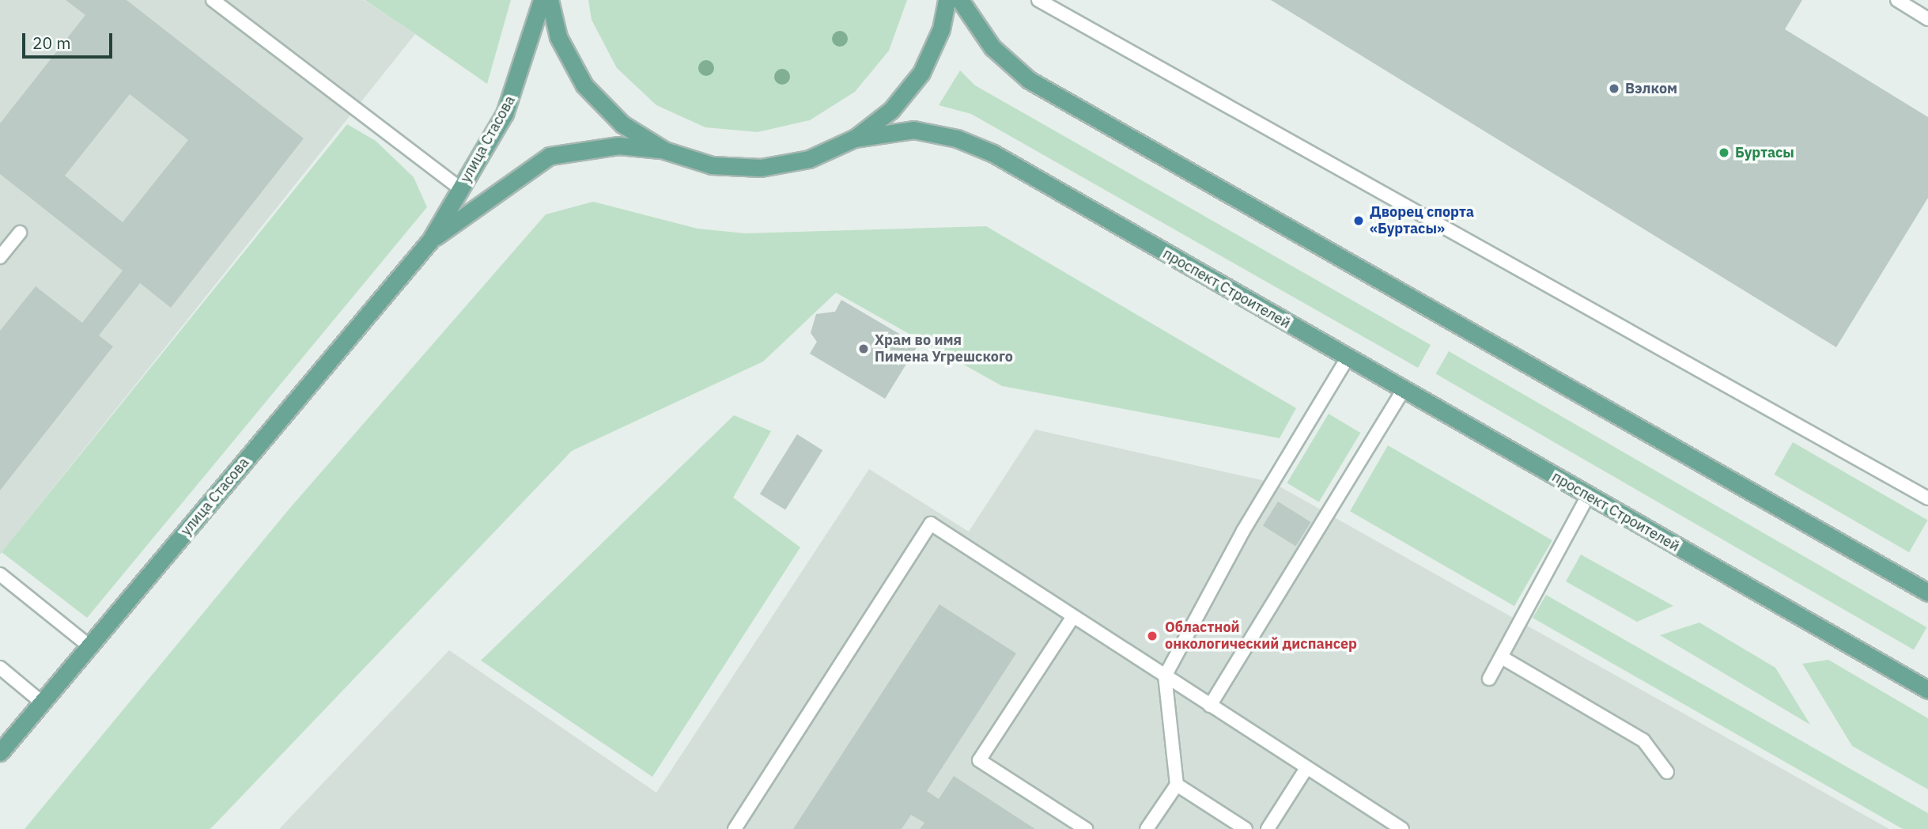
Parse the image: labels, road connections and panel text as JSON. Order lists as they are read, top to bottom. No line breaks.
{"streets":{"main road":["улица Стасова","проспект Строителей"]},"crossings":[["улица Стасова","проспект Строителей"]],"places":["Вэлком","Буртасы","Дворец спорта «Буртасы»","Храм во имя Пимена Угрешского","Областной онкологический диспансер"],"scale_bar":"20 m"}
